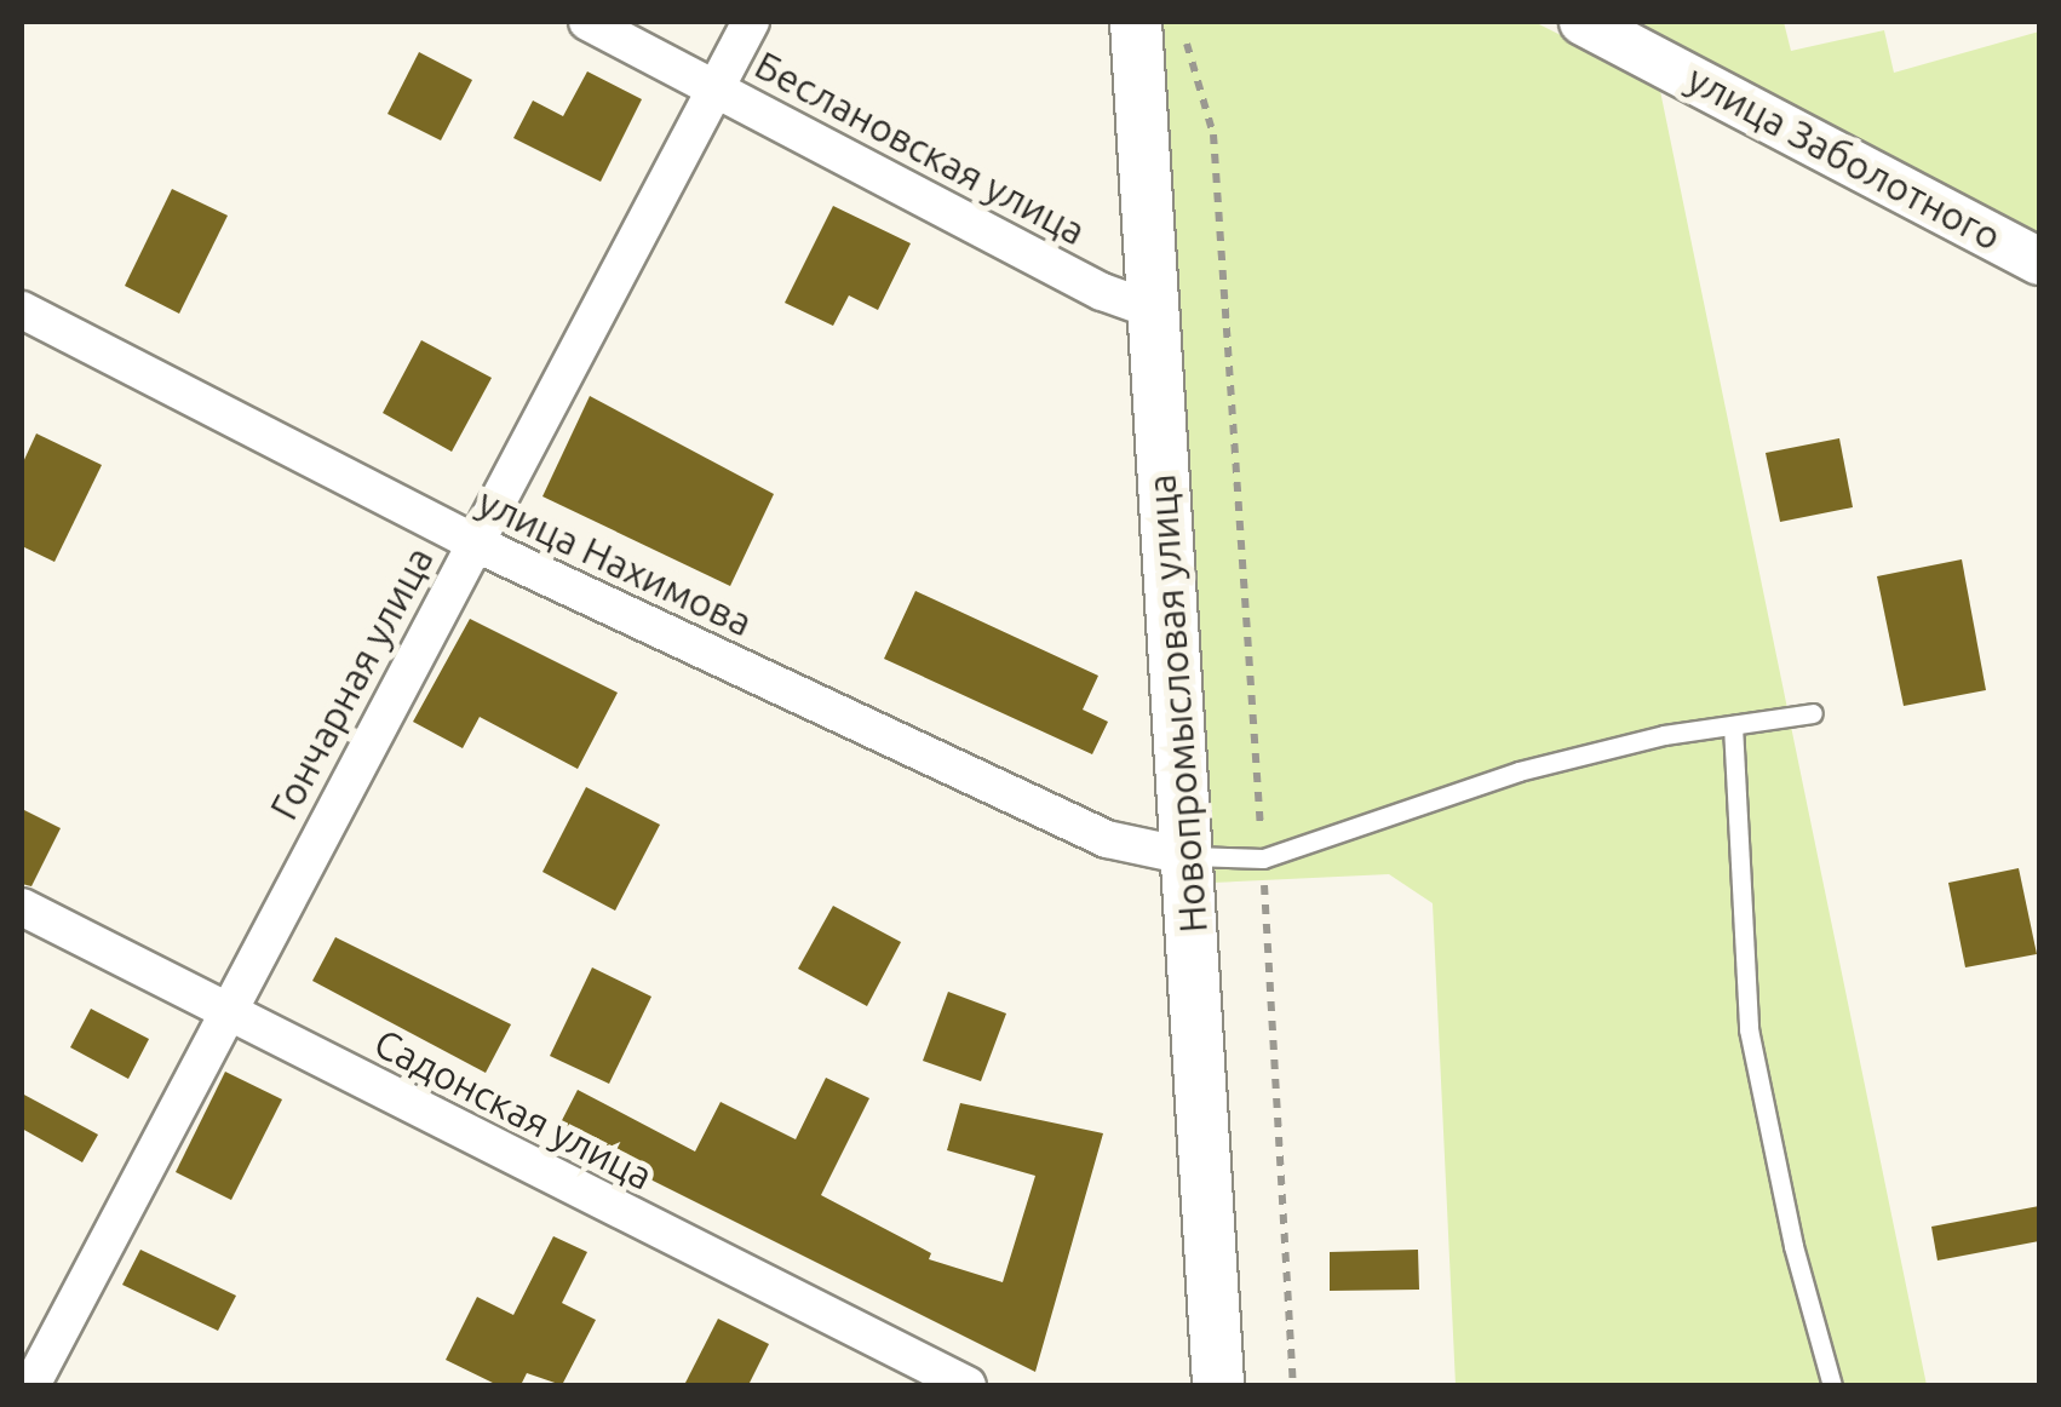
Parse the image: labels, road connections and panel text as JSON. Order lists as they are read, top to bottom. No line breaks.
{"streets":{"main road":["Новопромысловая улица"],"street":["Беслановская улица","улица Заболотного","улица Нахимова","Гончарная улица","Садонская улица"]},"crossings":[["Беслановская улица","Гончарная улица"],["Беслановская улица","Новопромысловая улица"],["улица Нахимова","Гончарная улица"],["улица Нахимова","Новопромысловая улица"],["Гончарная улица","Садонская улица"]]}
